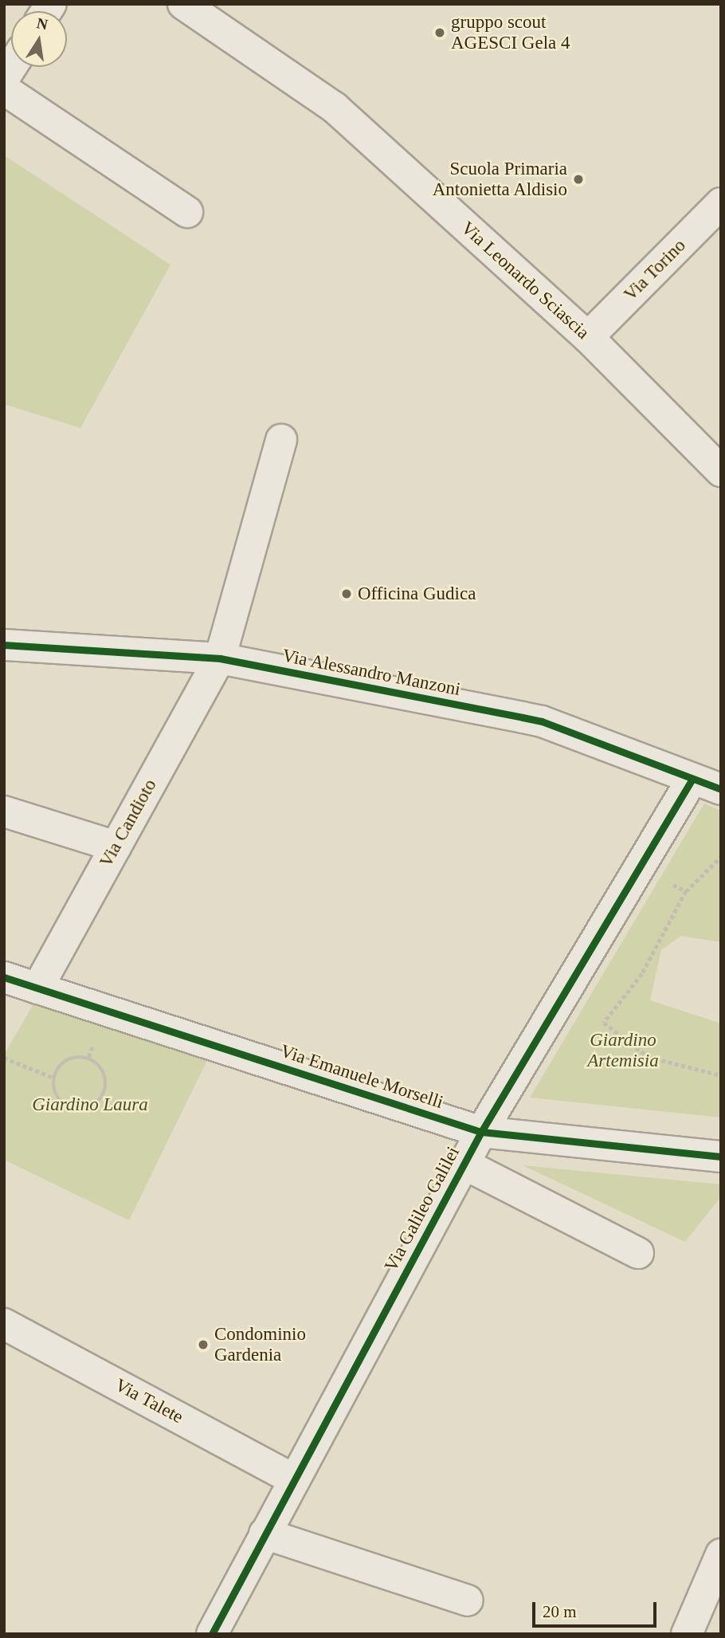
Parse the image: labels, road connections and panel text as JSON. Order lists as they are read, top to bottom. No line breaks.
{"streets":{"street":["Via Torino","Via Leonardo Sciascia","Via Alessandro Manzoni","Via Candioto","Via Emanuele Morselli","Via Galileo Galilei","Via Talete"]},"crossings":[["Via Torino","Via Leonardo Sciascia"],["Via Alessandro Manzoni","Via Candioto"],["Via Alessandro Manzoni","Via Galileo Galilei"],["Via Candioto","Via Emanuele Morselli"],["Via Emanuele Morselli","Via Galileo Galilei"],["Via Galileo Galilei","Via Talete"]],"parks":["Giardino Artemisia","Giardino Laura"],"places":["gruppo scout AGESCI Gela 4","Scuola Primaria Antonietta Aldisio","Officina Gudica","Condominio Gardenia"],"scale_bar":"20 m","north":"top"}
